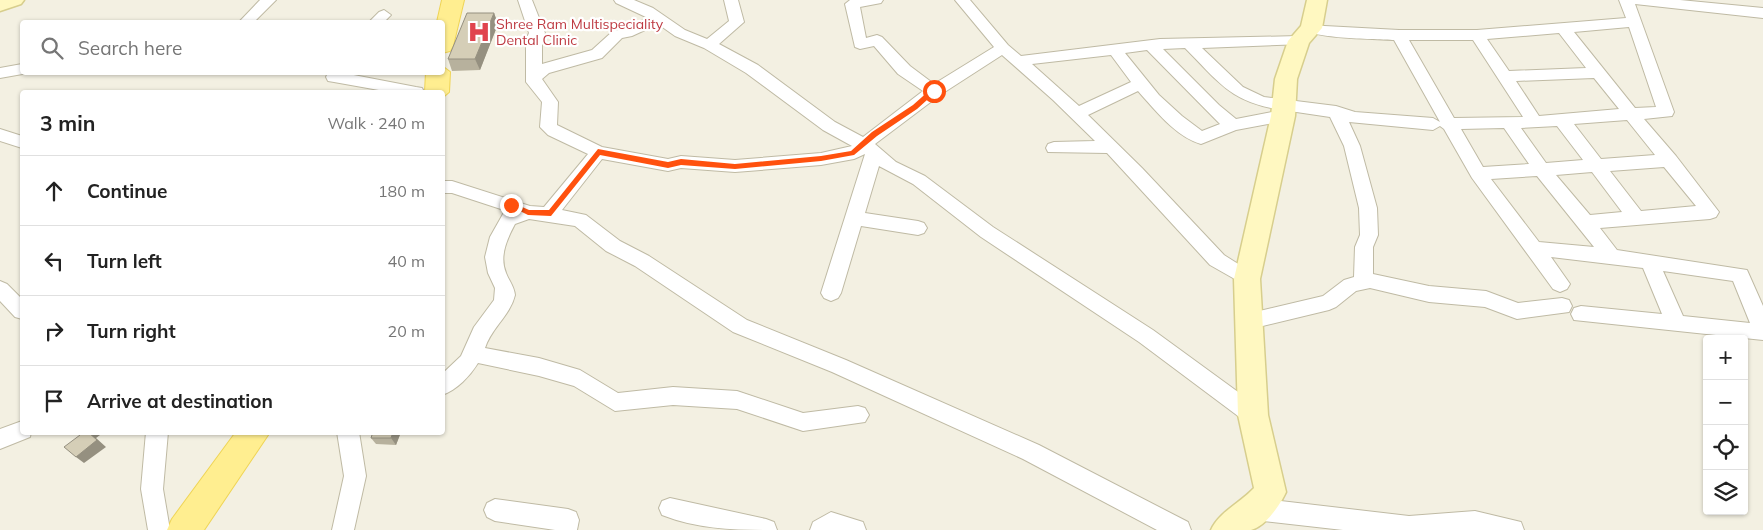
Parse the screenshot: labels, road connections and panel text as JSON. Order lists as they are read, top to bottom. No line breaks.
{"places":{"hospital":["Shree Ram Multispeciality Dental Clinic"]},"page":{"search":"Search here","heading":["3 min","Walk · 240 m"],"list":[["Continue","180 m"],["Turn left","40 m"],["Turn right","20 m"],"Arrive at destination"],"map_buttons":["+","−"]}}
